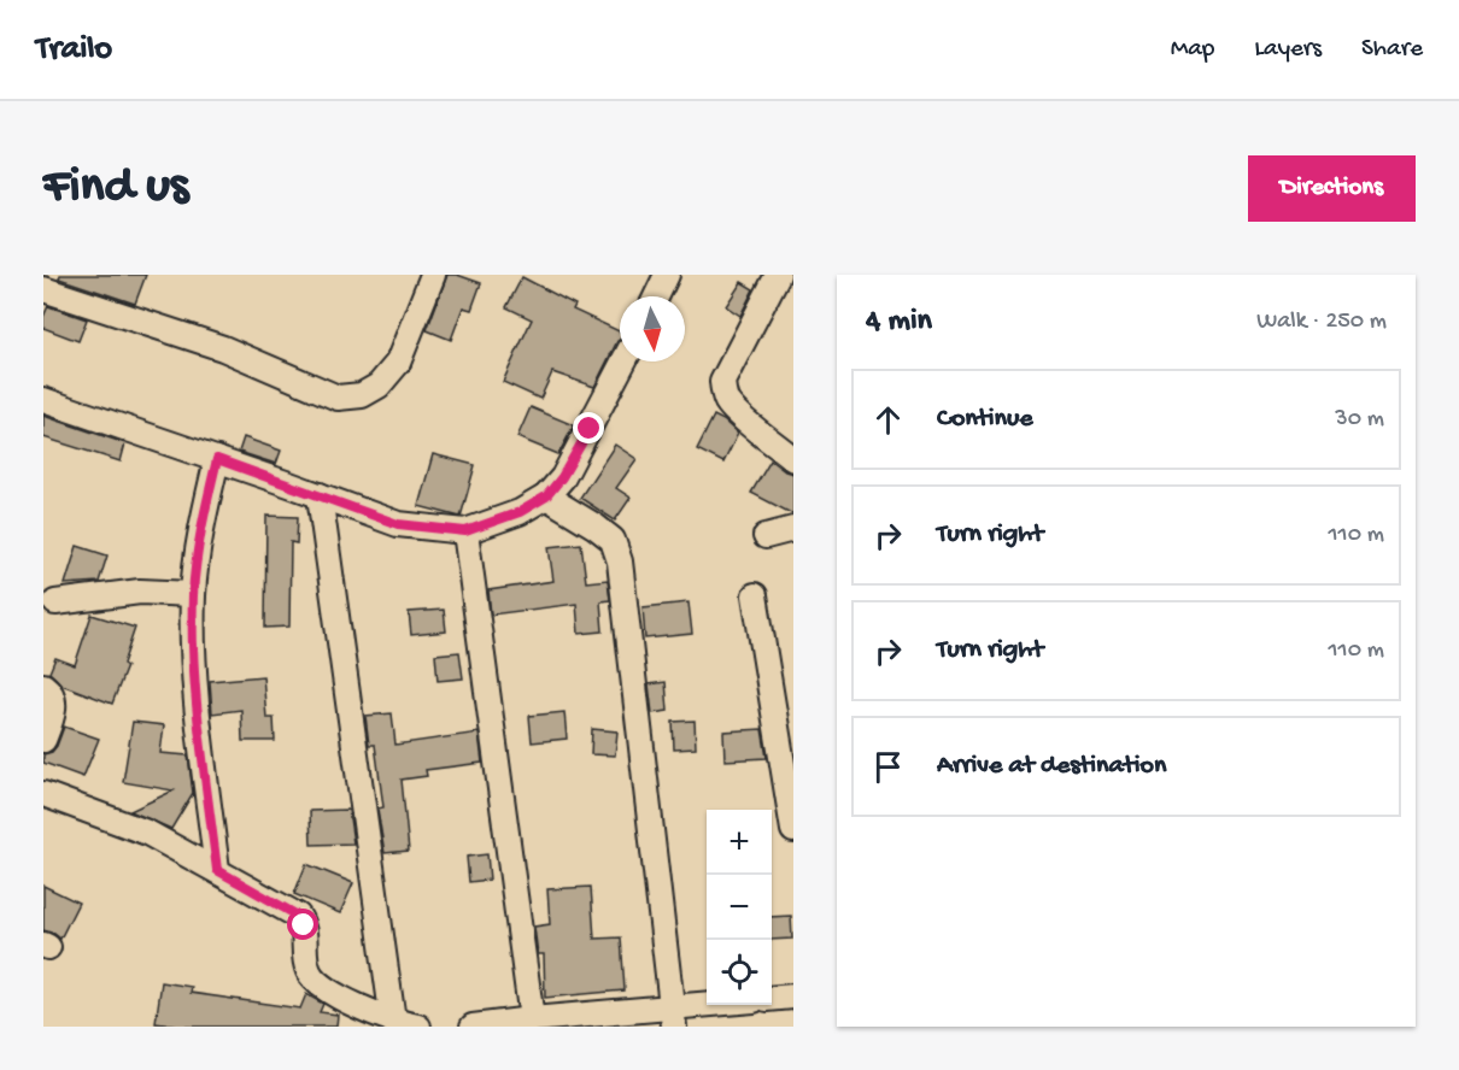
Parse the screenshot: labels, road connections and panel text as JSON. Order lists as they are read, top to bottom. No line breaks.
{"north":"bottom","page":{"header":"Trailo","nav":["Map","Layers","Share"],"buttons":"Directions","title":"Find us","heading":["4 min","Walk · 250 m"],"list":[["Continue","30 m"],["Turn right","110 m"],["Turn right","110 m"],"Arrive at destination"],"map_buttons":["+","−"]}}
